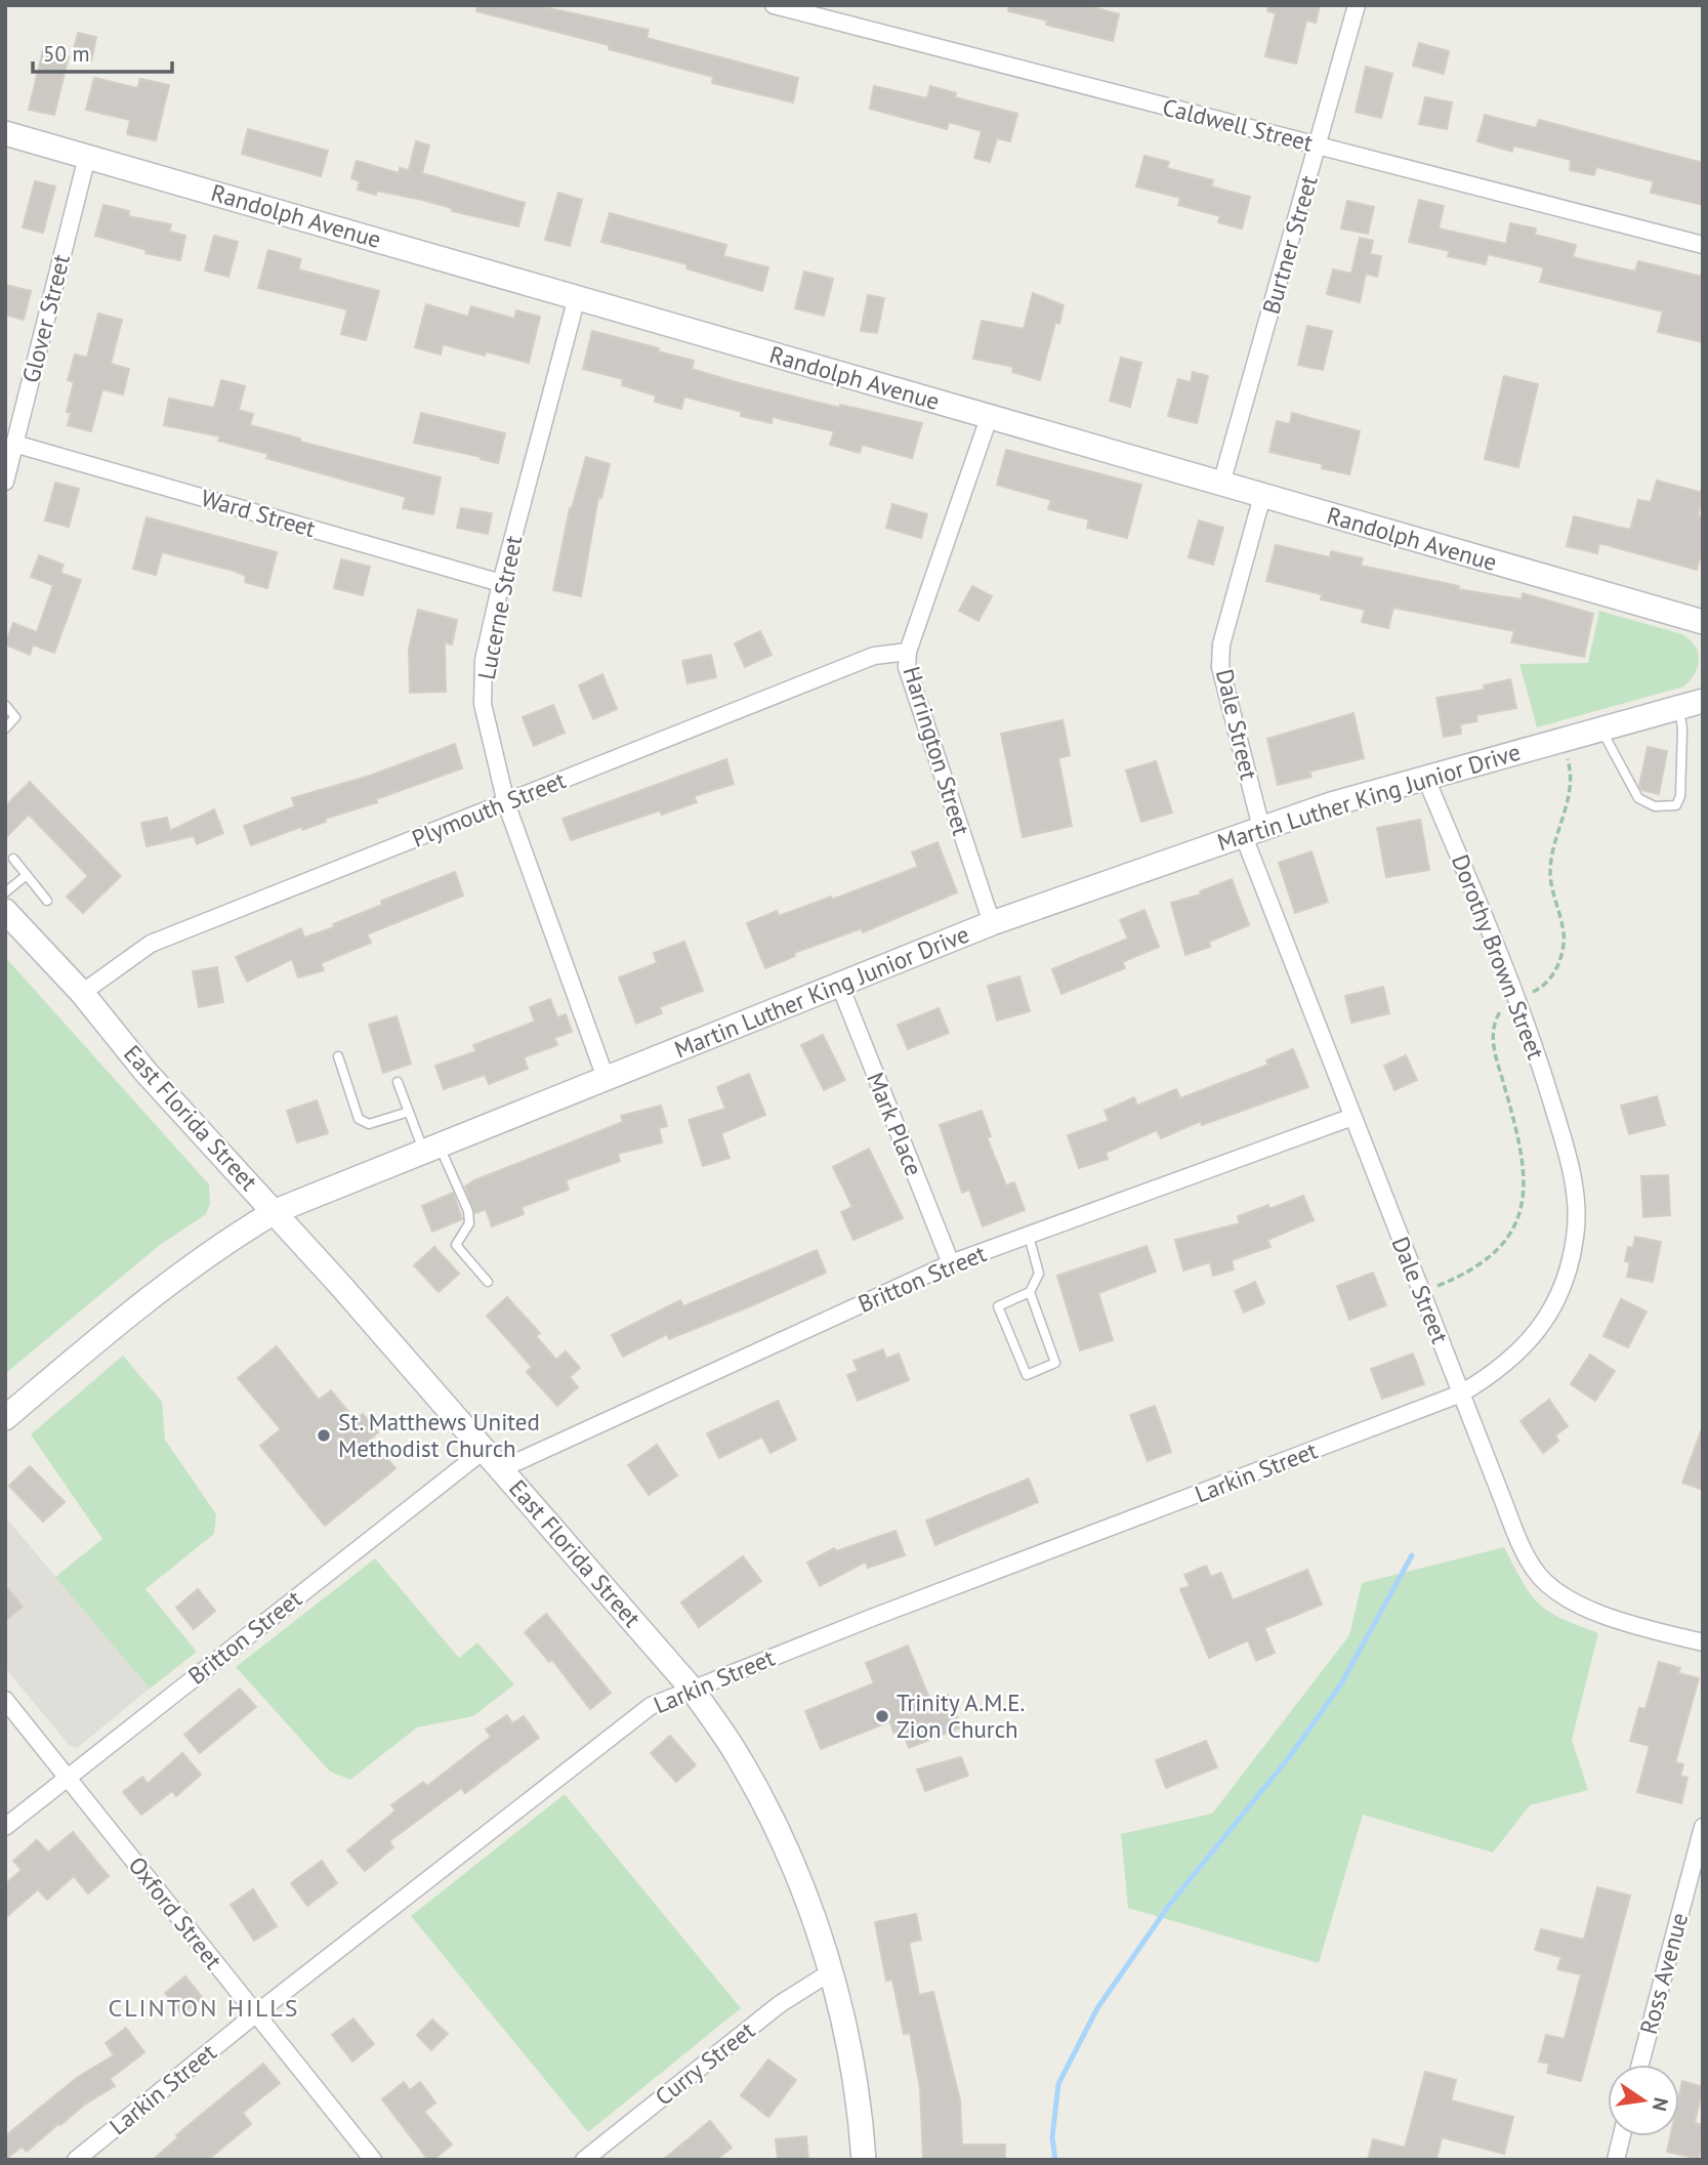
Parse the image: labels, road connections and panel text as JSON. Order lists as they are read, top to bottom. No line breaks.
{"streets":{"main road":["Randolph Avenue","Martin Luther King Junior Drive","East Florida Street"],"street":["Caldwell Street","Burtner Street","Glover Street","Ward Street","Lucerne Street","Dale Street","Harrington Street","Plymouth Street","Dorothy Brown Street","Mark Place","Britton Street","Larkin Street","Oxford Street","Ross Avenue","Curry Street"]},"crossings":[["Caldwell Street","Burtner Street"],["Randolph Avenue","Burtner Street"],["Randolph Avenue","Glover Street"],["Randolph Avenue","Lucerne Street"],["Randolph Avenue","Dale Street"],["Randolph Avenue","Harrington Street"],["Glover Street","Ward Street"],["Ward Street","Lucerne Street"],["Lucerne Street","Martin Luther King Junior Drive"],["Lucerne Street","Plymouth Street"],["Dale Street","Martin Luther King Junior Drive"],["Dale Street","Dorothy Brown Street"],["Dale Street","Britton Street"],["Dale Street","Larkin Street"],["Harrington Street","Martin Luther King Junior Drive"],["Harrington Street","Plymouth Street"],["Martin Luther King Junior Drive","Dorothy Brown Street"],["Martin Luther King Junior Drive","East Florida Street"],["Martin Luther King Junior Drive","Mark Place"],["Plymouth Street","East Florida Street"],["Dorothy Brown Street","Larkin Street"],["East Florida Street","Britton Street"],["East Florida Street","Larkin Street"],["East Florida Street","Curry Street"],["Mark Place","Britton Street"],["Britton Street","Oxford Street"],["Larkin Street","Oxford Street"]],"districts":["CLINTON HILLS"],"places":["St. Matthews United Methodist Church","Trinity A.M.E. Zion Church"],"scale_bar":"50 m","north":"right"}
